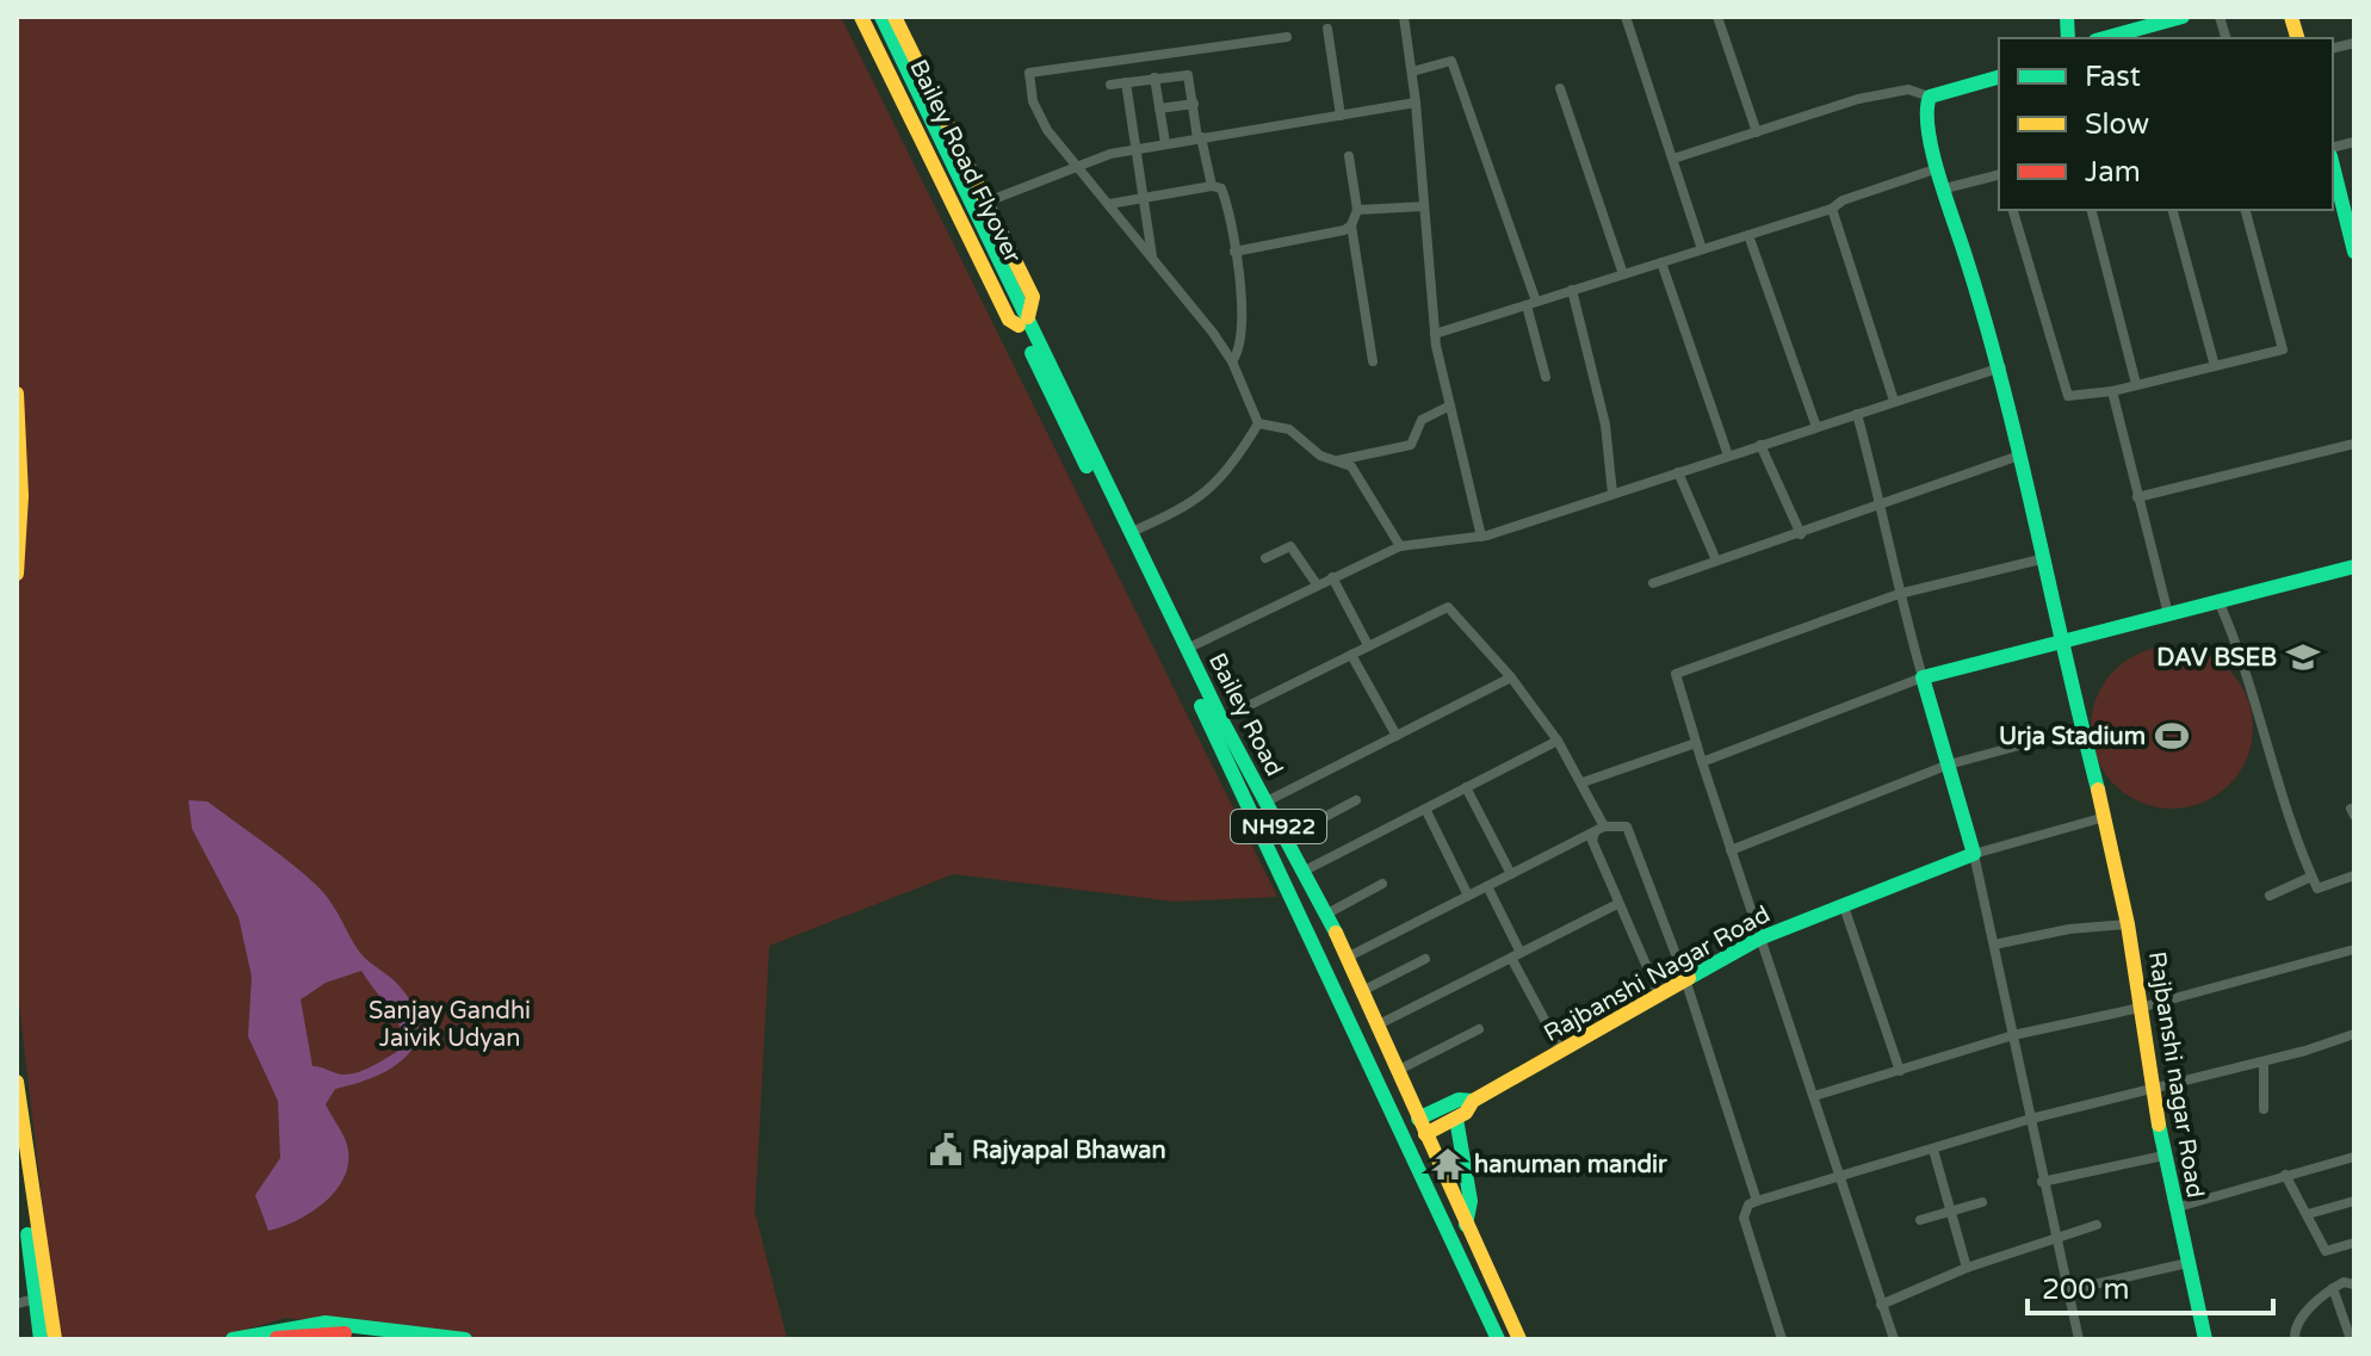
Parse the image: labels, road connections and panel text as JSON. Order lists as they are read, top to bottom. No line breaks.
{"streets":{"main road":["Bailey Road Flyover","Bailey Road","NH922","Rajbanshi Nagar Road","Rajbanshi nagar Road"]},"crossings":[["Bailey Road Flyover","Bailey Road"],["Bailey Road","Rajbanshi Nagar Road"]],"parks":["Sanjay Gandhi Jaivik Udyan"],"places":{"school or university":["DAV BSEB"],"sports":["Urja Stadium"],"public building":["Rajyapal Bhawan"],"temple":["hanuman mandir"]},"legend":["Fast","Slow","Jam"],"scale_bar":"200 m"}
